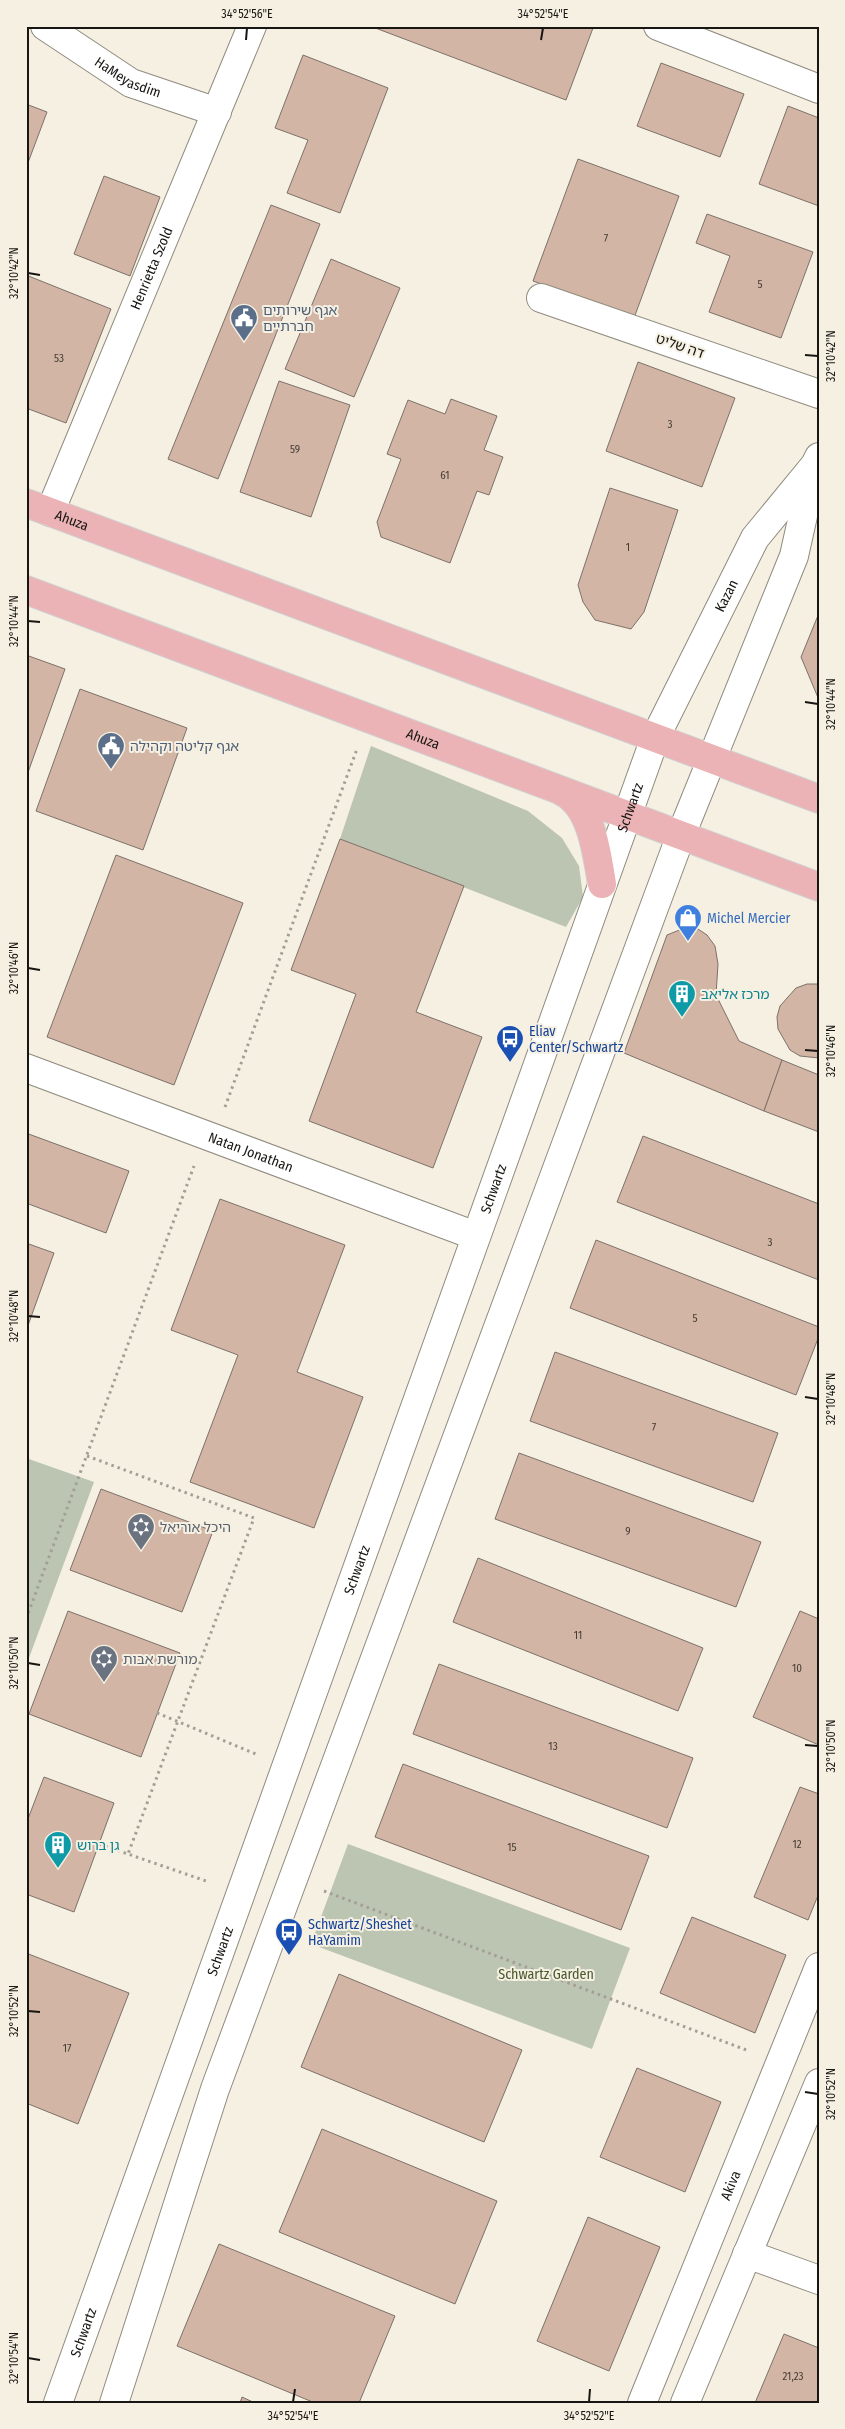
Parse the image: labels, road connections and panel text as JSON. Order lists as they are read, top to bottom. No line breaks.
{"streets":{"main road":["Ahuza"],"street":["HaMeyasdim","Henrietta Szold","דה שליט","Kazan","Schwartz","Natan Jonathan","Akiva"]},"crossings":[["HaMeyasdim","Henrietta Szold"],["Henrietta Szold","Ahuza"],["Ahuza","Kazan"],["Ahuza","Schwartz"],["Kazan","Schwartz"],["Schwartz","Natan Jonathan"]],"parks":["Schwartz Garden"],"places":{"public building":["אגף שירותים חברתיים","אגף קליטה וקהילה"],"shop":["Michel Mercier"],"building":["מרכז אליאב","גן ברוש"],"bus stop":["Eliav Center/Schwartz","Schwartz/Sheshet HaYamim"],"synagogue":["היכל אוריאל","מורשת אבות"]},"house_numbers":["7","5","53","3","59","61","1","3","5","7","9","11","10","13","12","15","17","21,23"],"coordinates":["34°52'56\"E","34°52'54\"E","32°10'42\"N","32°10'44\"N","32°10'46\"N","32°10'48\"N","32°10'50\"N","32°10'52\"N","32°10'54\"N","34°52'52\"E"]}
